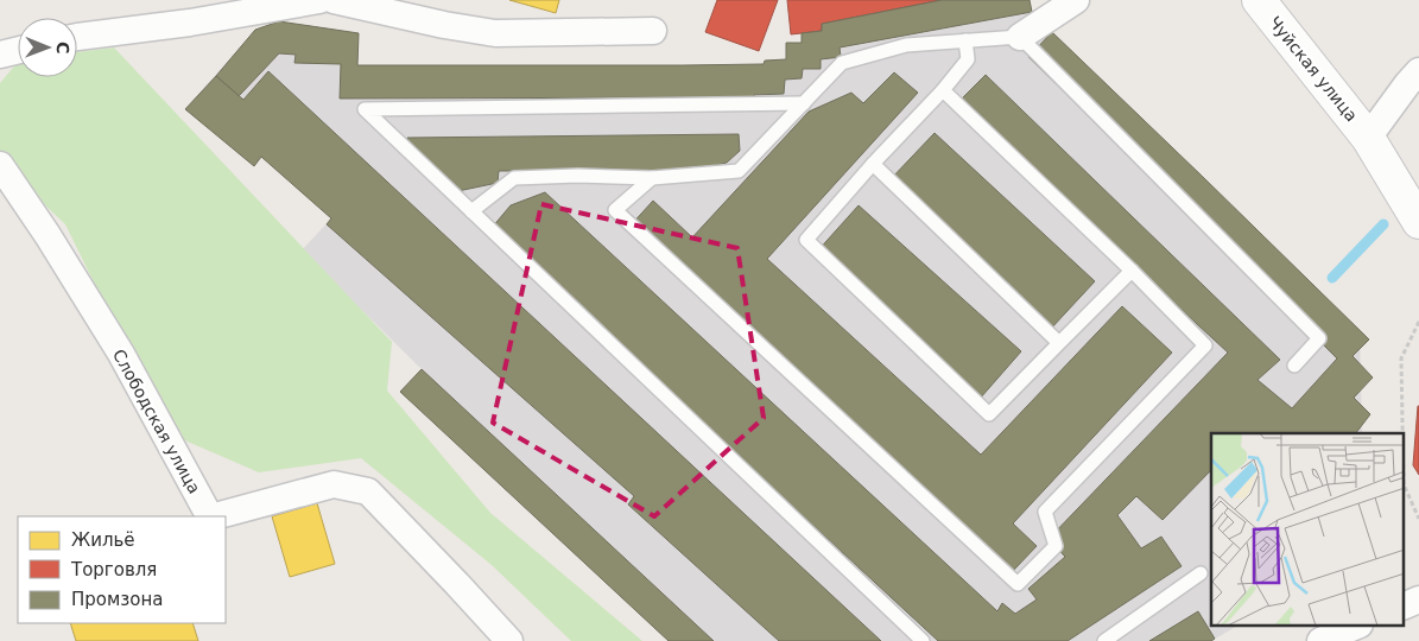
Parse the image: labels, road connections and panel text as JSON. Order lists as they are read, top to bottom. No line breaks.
{"streets":{"street":["Чуйская улица","Слободская улица"]},"legend":["Жильё","Торговля","Промзона"],"north":"right"}
